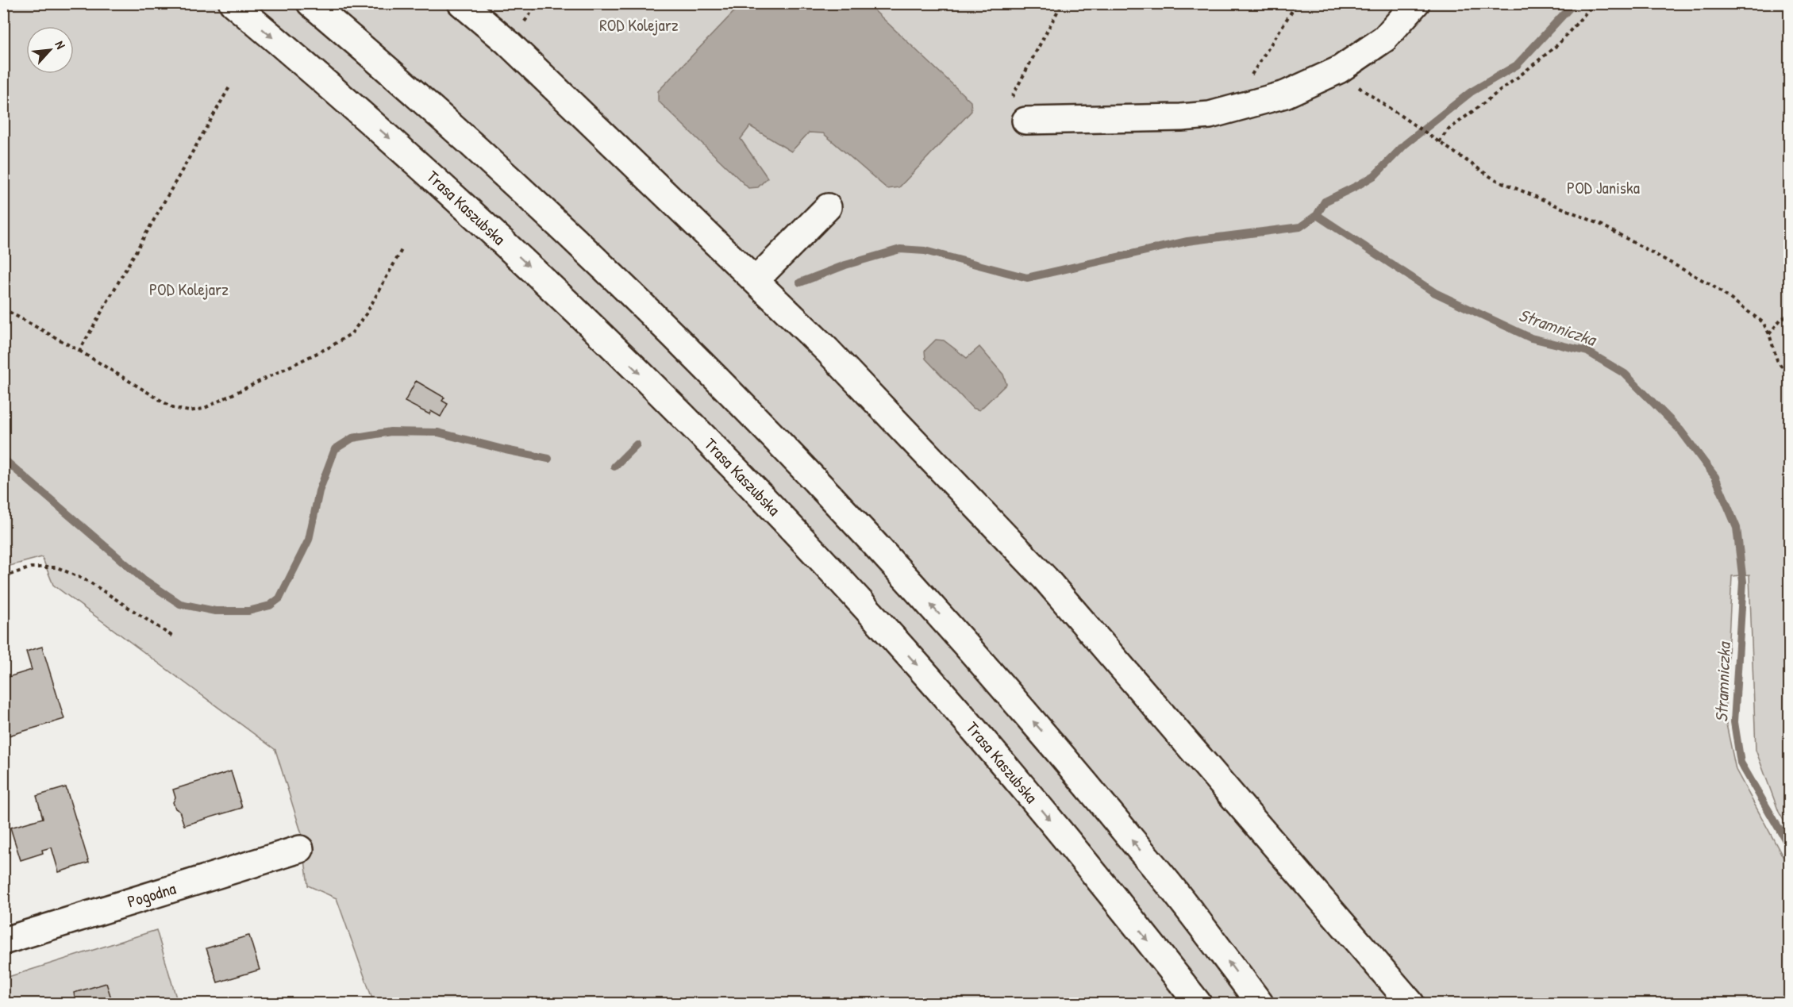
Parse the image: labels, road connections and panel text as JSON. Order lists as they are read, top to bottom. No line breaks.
{"streets":{"main road":["Trasa Kaszubska","Pogodna"]},"water":["Stramniczka"],"parks":["ROD Kolejarz","POD Janiska","POD Kolejarz"],"north":"top right"}
